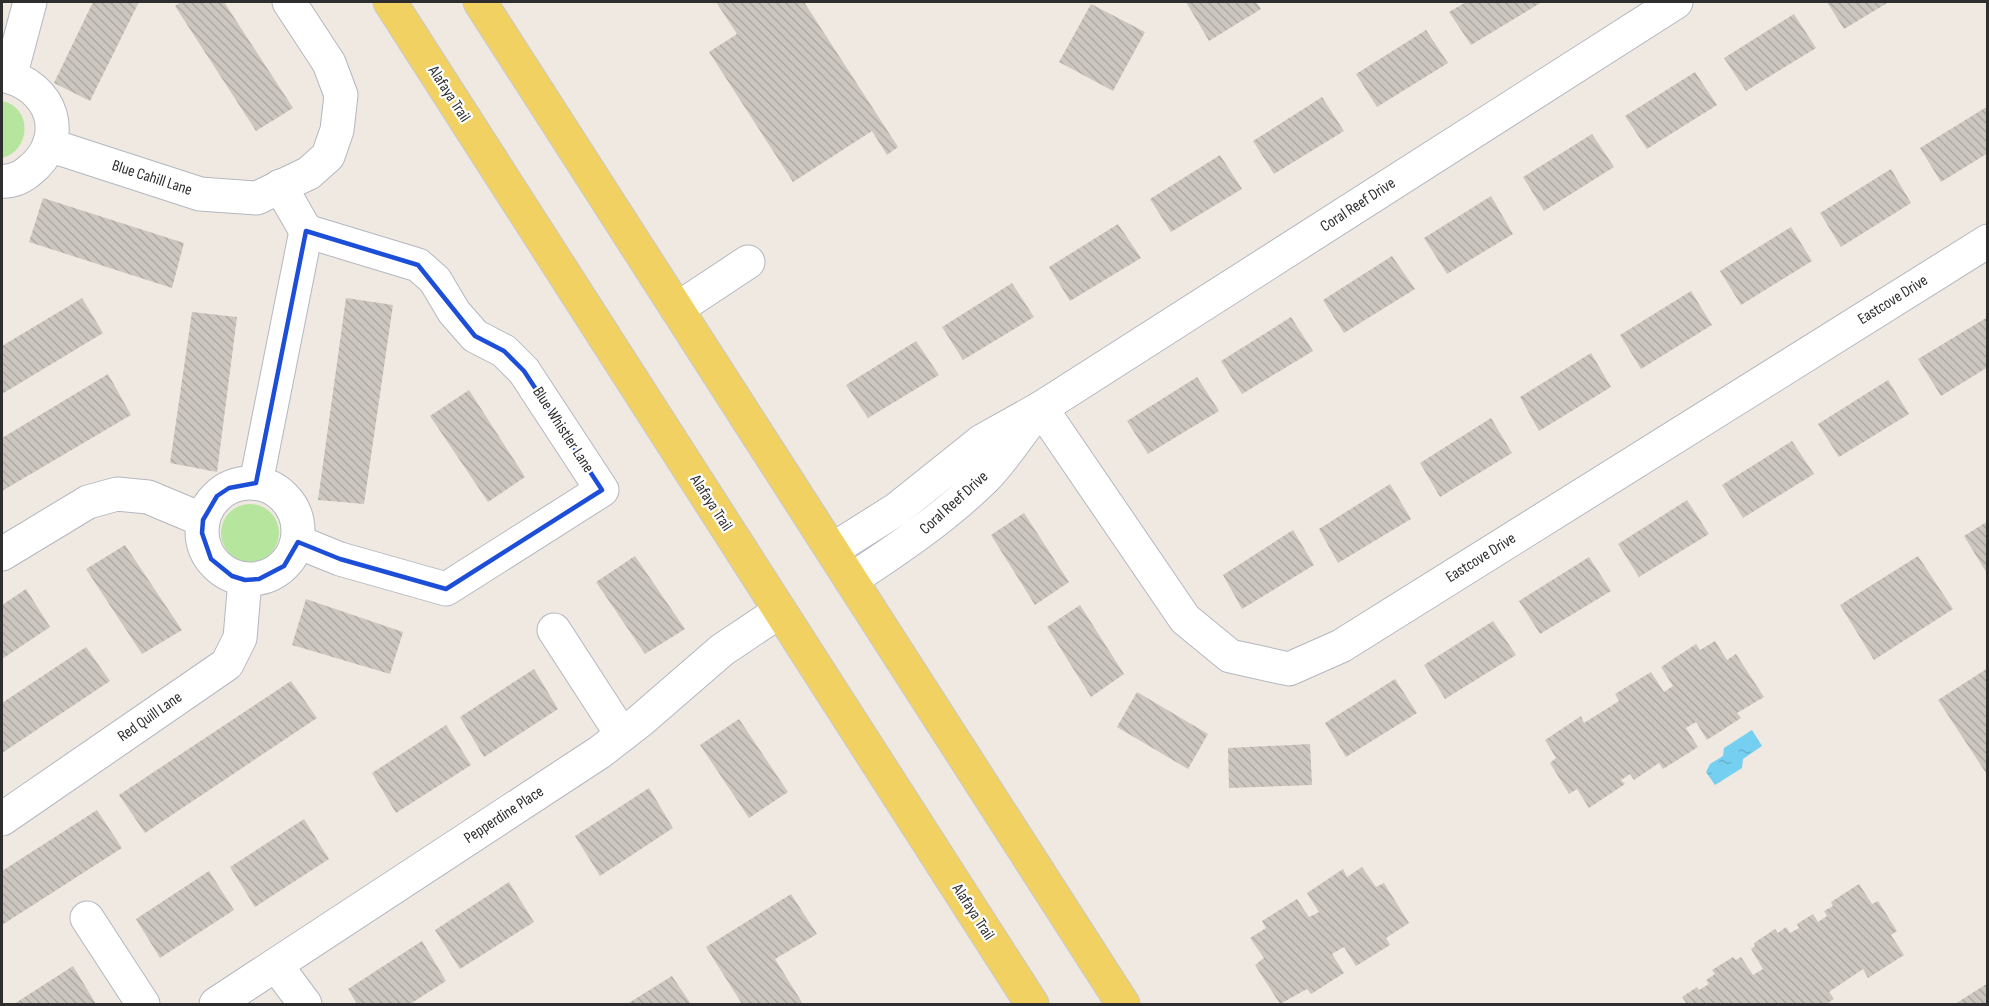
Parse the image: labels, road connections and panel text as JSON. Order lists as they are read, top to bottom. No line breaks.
{"streets":{"main road":["Alafaya Trail"],"street":["Blue Cahill Lane","Coral Reef Drive","Eastcove Drive","Blue Whistler Lane","Red Quill Lane","Pepperdine Place"]},"crossings":[["Alafaya Trail","Pepperdine Place"],["Coral Reef Drive","Eastcove Drive"],["Blue Whistler Lane","Red Quill Lane"]]}
